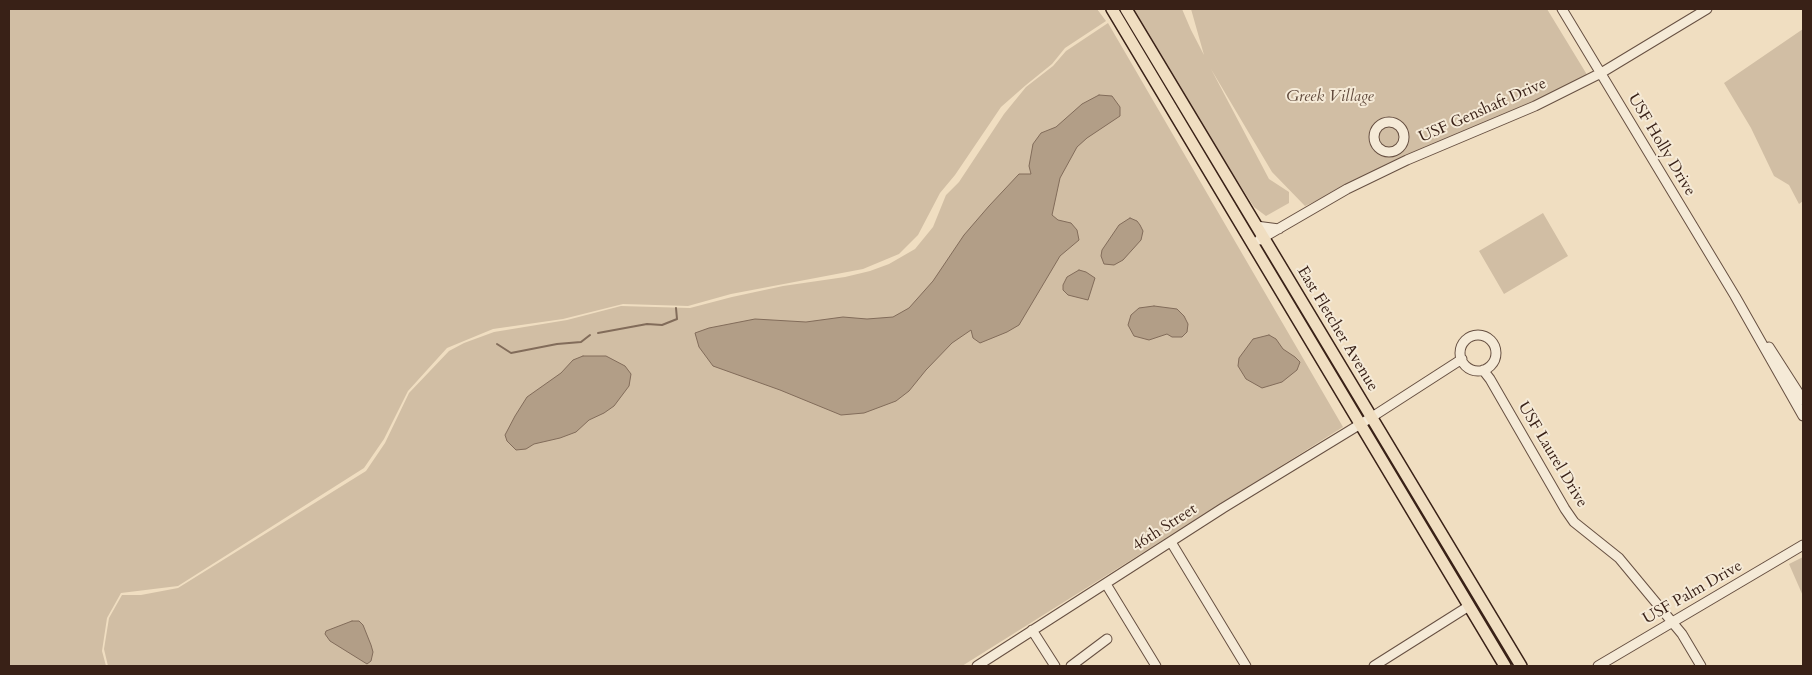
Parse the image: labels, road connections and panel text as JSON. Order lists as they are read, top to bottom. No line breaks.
{"streets":{"main road":["East Fletcher Avenue"],"street":["USF Genshaft Drive","USF Holly Drive","USF Laurel Drive","46th Street","USF Palm Drive"]},"crossings":[["USF Genshaft Drive","USF Holly Drive"],["USF Genshaft Drive","East Fletcher Avenue"],["East Fletcher Avenue","46th Street"],["USF Laurel Drive","USF Palm Drive"]],"parks":["Greek Village"]}
